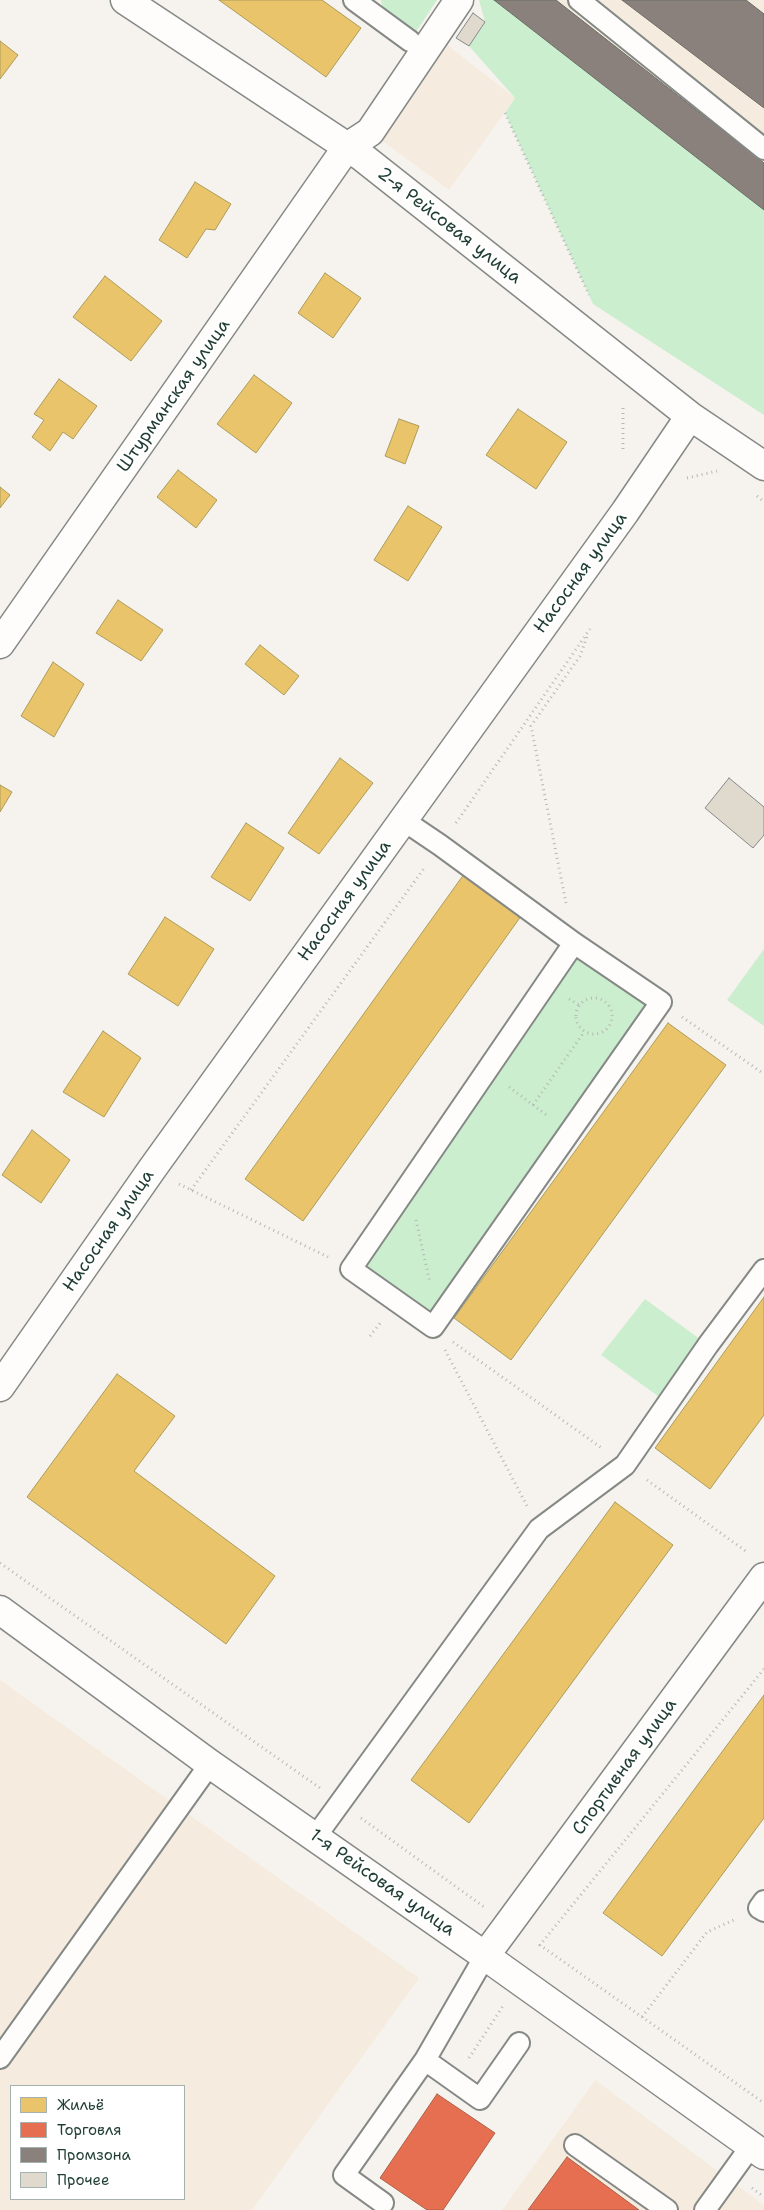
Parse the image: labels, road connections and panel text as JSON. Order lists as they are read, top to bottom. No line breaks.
{"streets":{"street":["2-я Рейсовая улица","Штурманская улица","Насосная улица","Спортивная улица","1-я Рейсовая улица"]},"crossings":[["2-я Рейсовая улица","Штурманская улица"],["2-я Рейсовая улица","Насосная улица"],["Спортивная улица","1-я Рейсовая улица"]],"legend":["Жильё","Торговля","Промзона","Прочее"]}
